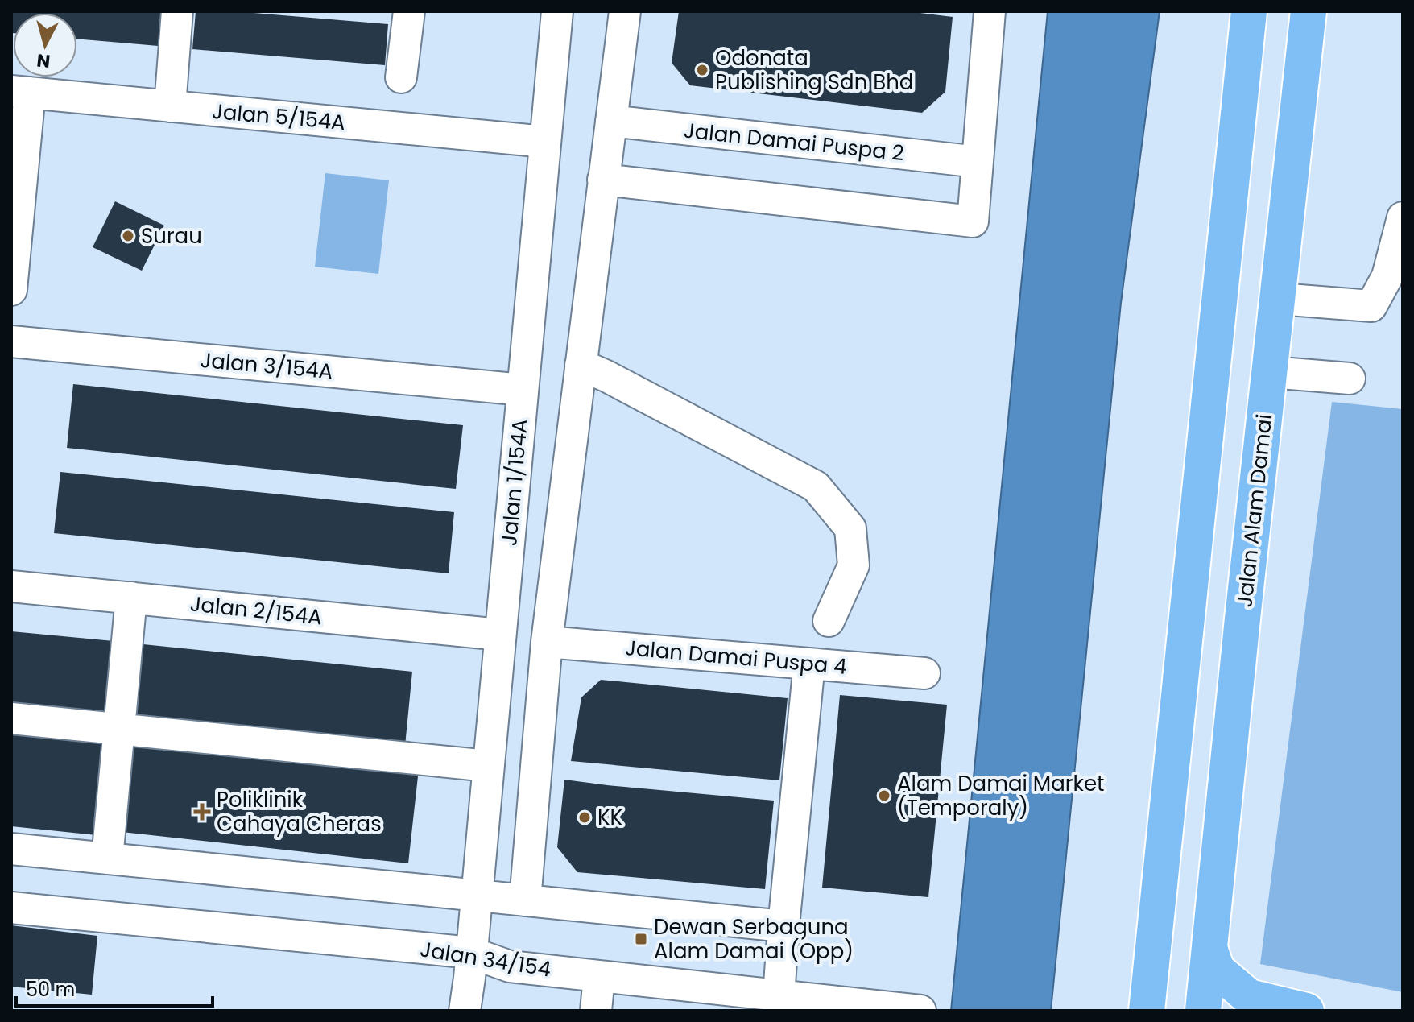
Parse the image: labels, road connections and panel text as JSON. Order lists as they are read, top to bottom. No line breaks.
{"streets":{"main road":["Jalan Alam Damai"],"street":["Jalan 5/154A","Jalan Damai Puspa 2","Jalan 3/154A","Jalan 1/154A","Jalan 2/154A","Jalan Damai Puspa 4","Jalan 34/154"]},"crossings":[["Jalan 5/154A","Jalan 1/154A"],["Jalan 3/154A","Jalan 1/154A"],["Jalan 1/154A","Jalan 2/154A"],["Jalan 1/154A","Jalan 34/154"]],"places":{"other":["Odonata Publishing Sdn Bhd","Surau","Alam Damai Market (Temporaly)","KK"],"health":["Poliklinik Cahaya Cheras"],"transit":["Dewan Serbaguna Alam Damai (Opp)"]},"scale_bar":"50 m","north":"bottom"}
